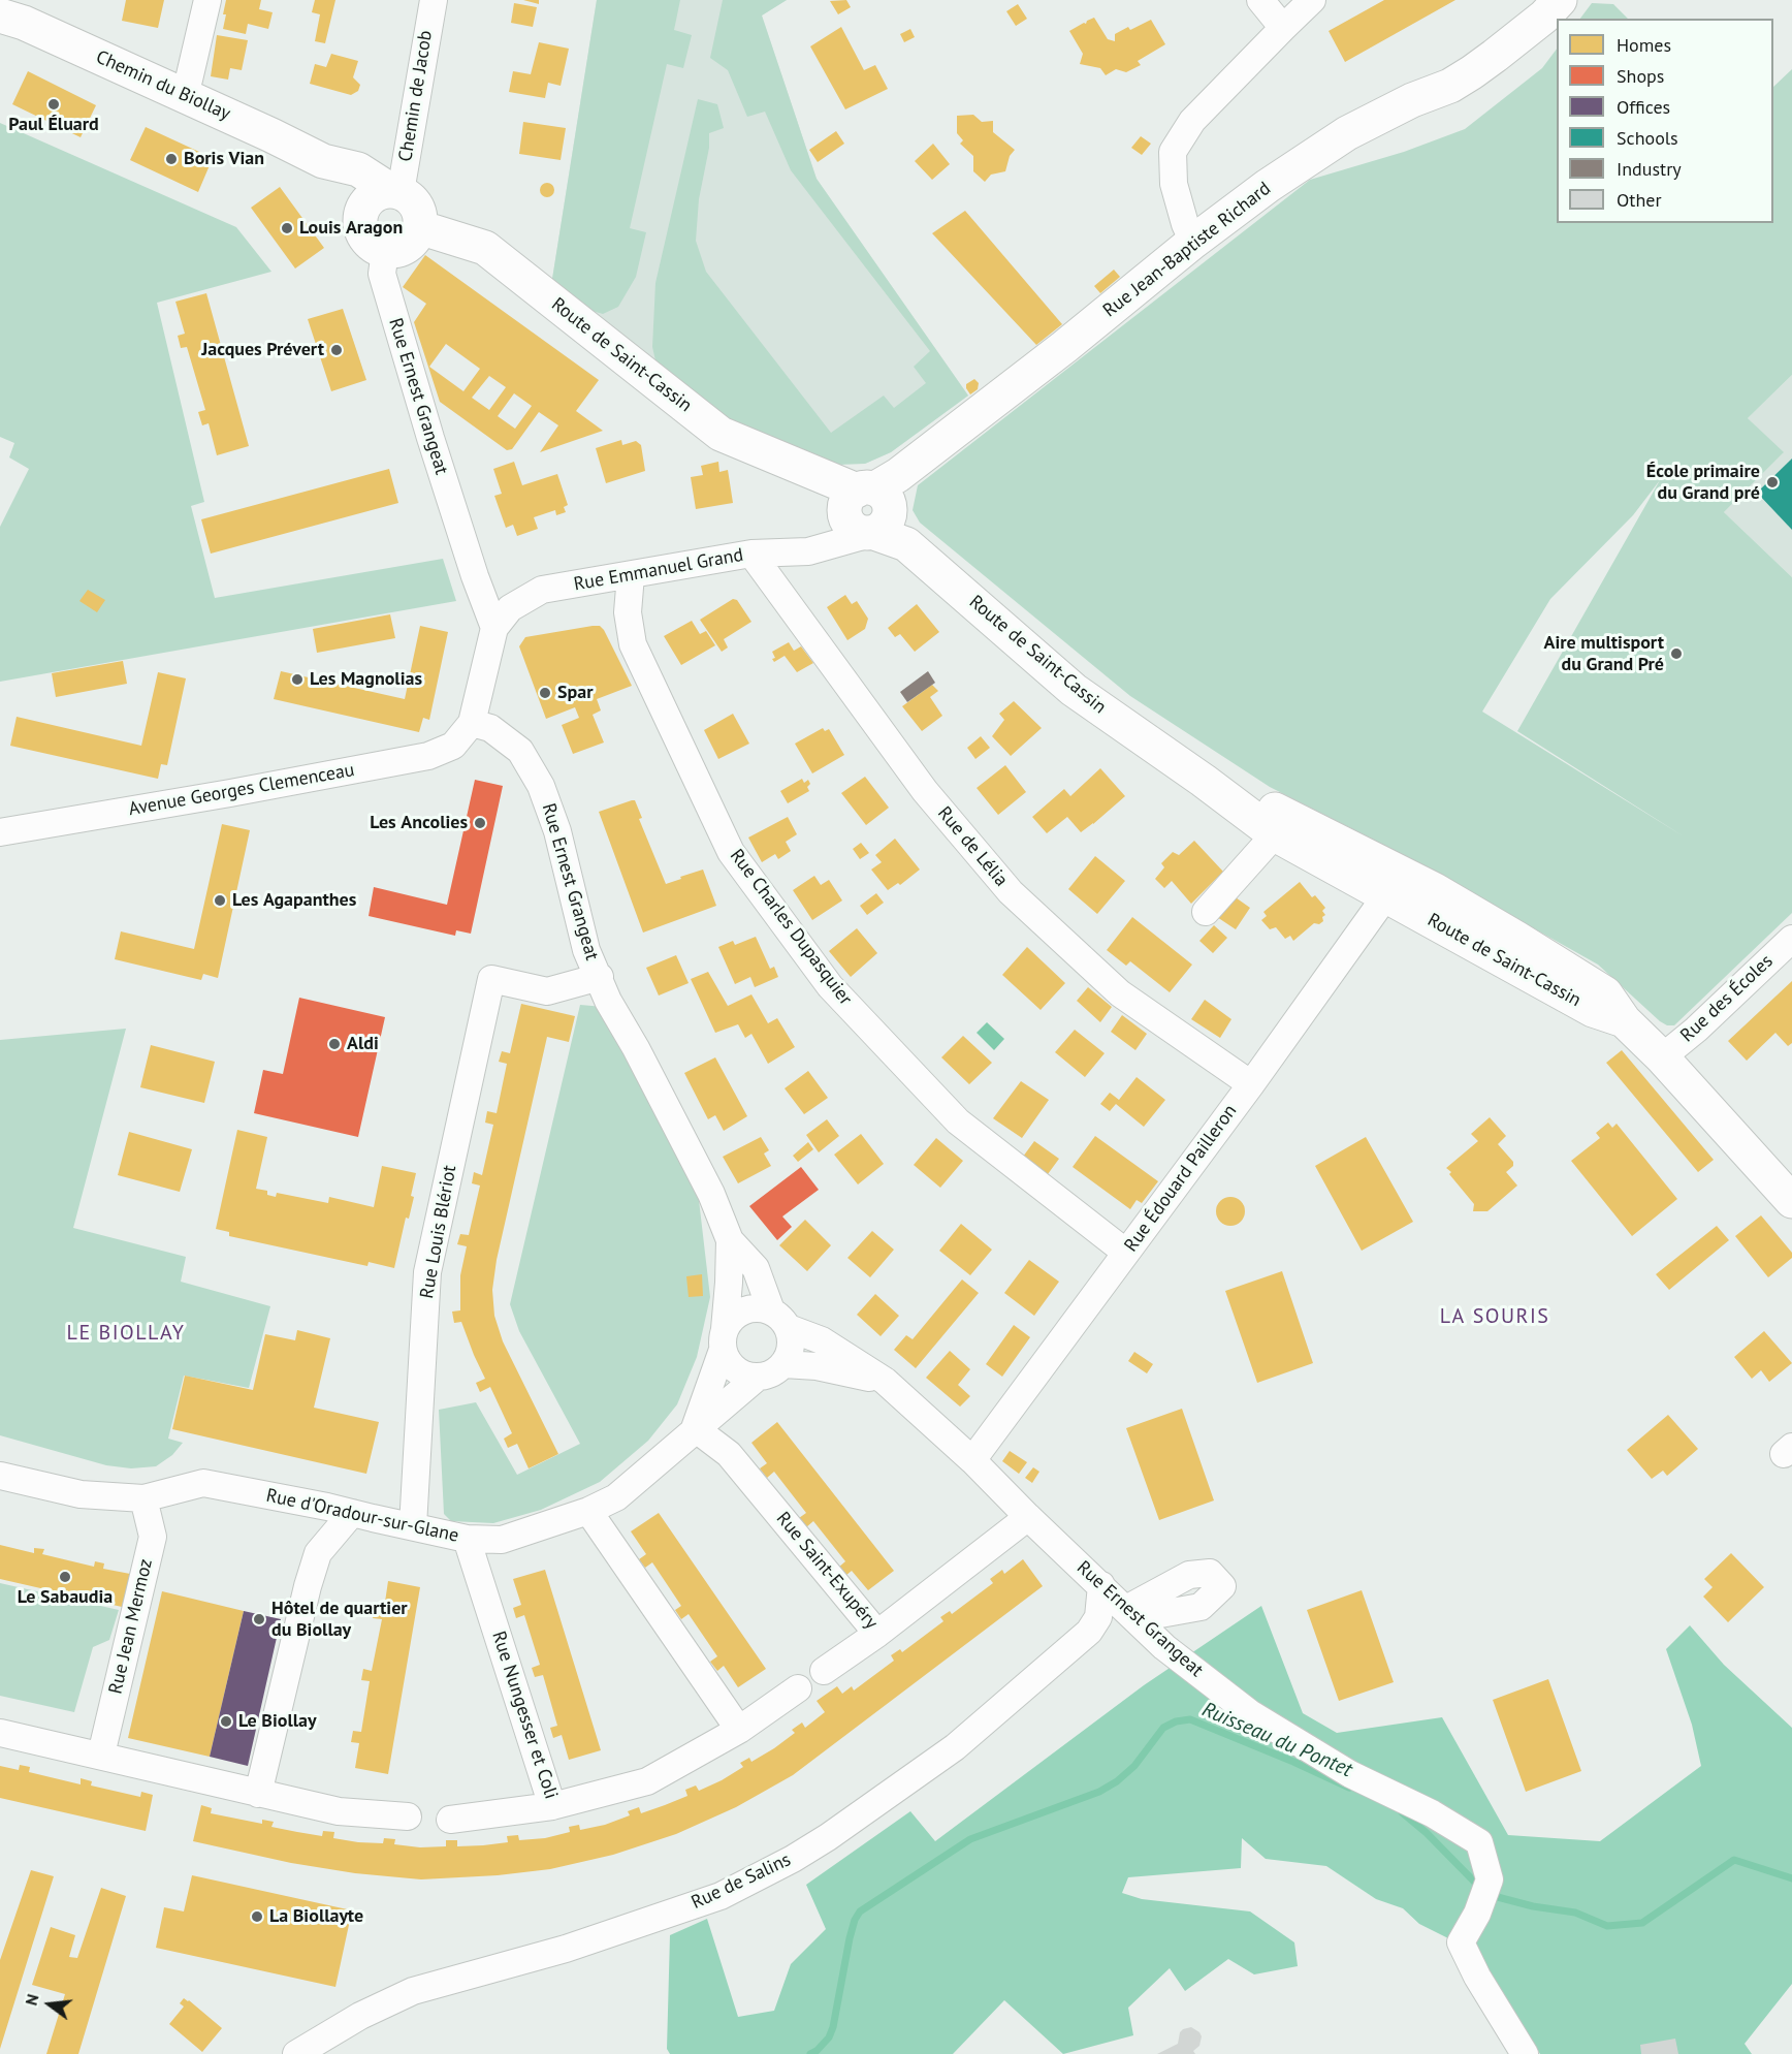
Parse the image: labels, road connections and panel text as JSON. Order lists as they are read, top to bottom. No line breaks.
{"streets":{"street":["Chemin du Biollay","Chemin de Jacob","Rue Jean-Baptiste Richard","Route de Saint-Cassin","Rue Ernest Grangeat","Rue Emmanuel Grand","Avenue Georges Clemenceau","Rue de Lélia","Rue Charles Dupasquier","Rue des Écoles","Rue Édouard Pailleron","Rue Louis Blériot","Rue d'Oradour-sur-Glane","Rue Saint-Exupéry","Rue Jean Mermoz","Rue Nungesser et Coli","Rue de Salins"]},"crossings":[["Chemin du Biollay","Chemin de Jacob"],["Chemin du Biollay","Route de Saint-Cassin"],["Chemin du Biollay","Rue Ernest Grangeat"],["Chemin de Jacob","Route de Saint-Cassin"],["Chemin de Jacob","Rue Ernest Grangeat"],["Rue Jean-Baptiste Richard","Route de Saint-Cassin"],["Rue Jean-Baptiste Richard","Rue Emmanuel Grand"],["Route de Saint-Cassin","Rue Ernest Grangeat"],["Route de Saint-Cassin","Rue Emmanuel Grand"],["Route de Saint-Cassin","Rue des Écoles"],["Route de Saint-Cassin","Rue Édouard Pailleron"],["Rue Ernest Grangeat","Rue Emmanuel Grand"],["Rue Ernest Grangeat","Avenue Georges Clemenceau"],["Rue Ernest Grangeat","Rue Édouard Pailleron"],["Rue Ernest Grangeat","Rue Louis Blériot"],["Rue Ernest Grangeat","Rue d'Oradour-sur-Glane"],["Rue Ernest Grangeat","Rue Saint-Exupéry"],["Rue Ernest Grangeat","Rue de Salins"],["Rue Emmanuel Grand","Rue de Lélia"],["Rue Emmanuel Grand","Rue Charles Dupasquier"],["Rue de Lélia","Rue Édouard Pailleron"],["Rue Charles Dupasquier","Rue Édouard Pailleron"],["Rue Louis Blériot","Rue d'Oradour-sur-Glane"],["Rue d'Oradour-sur-Glane","Rue Saint-Exupéry"],["Rue d'Oradour-sur-Glane","Rue Jean Mermoz"],["Rue d'Oradour-sur-Glane","Rue Nungesser et Coli"]],"districts":["LA SOURIS","LE BIOLLAY"],"water":["Ruisseau du Pontet"],"places":["Paul Éluard","Boris Vian","Louis Aragon","Jacques Prévert","École primaire du Grand pré","Aire multisport du Grand Pré","Les Magnolias","Spar","Les Ancolies","Les Agapanthes","Aldi","Le Sabaudia","Hôtel de quartier du Biollay","Le Biollay","La Biollayte"],"legend":["Homes","Shops","Offices","Schools","Industry","Other"],"north":"left"}
